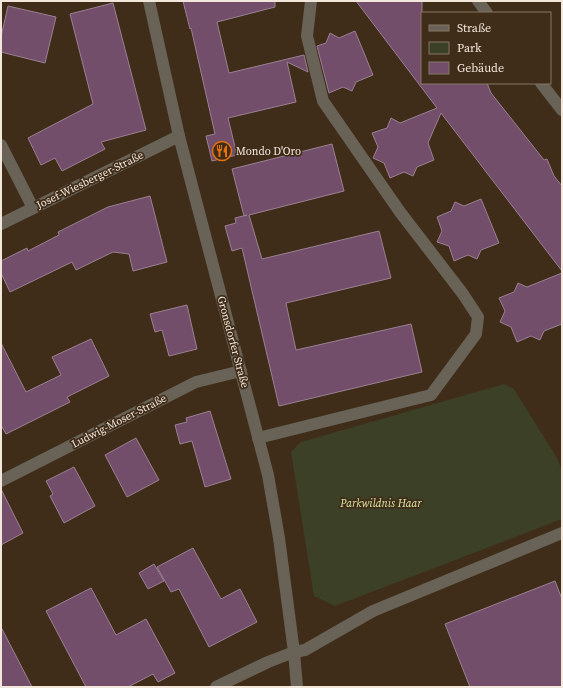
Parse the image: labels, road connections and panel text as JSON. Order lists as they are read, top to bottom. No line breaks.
{"streets":{"street":["Josef-Wiesberger-Straße","Gronsdorfer Straße","Ludwig-Moser-Straße"]},"crossings":[["Josef-Wiesberger-Straße","Gronsdorfer Straße"],["Gronsdorfer Straße","Ludwig-Moser-Straße"]],"parks":["Parkwildnis Haar"],"places":{"restaurant":["Mondo D'Oro"]},"legend":["Straße","Park","Gebäude"]}
